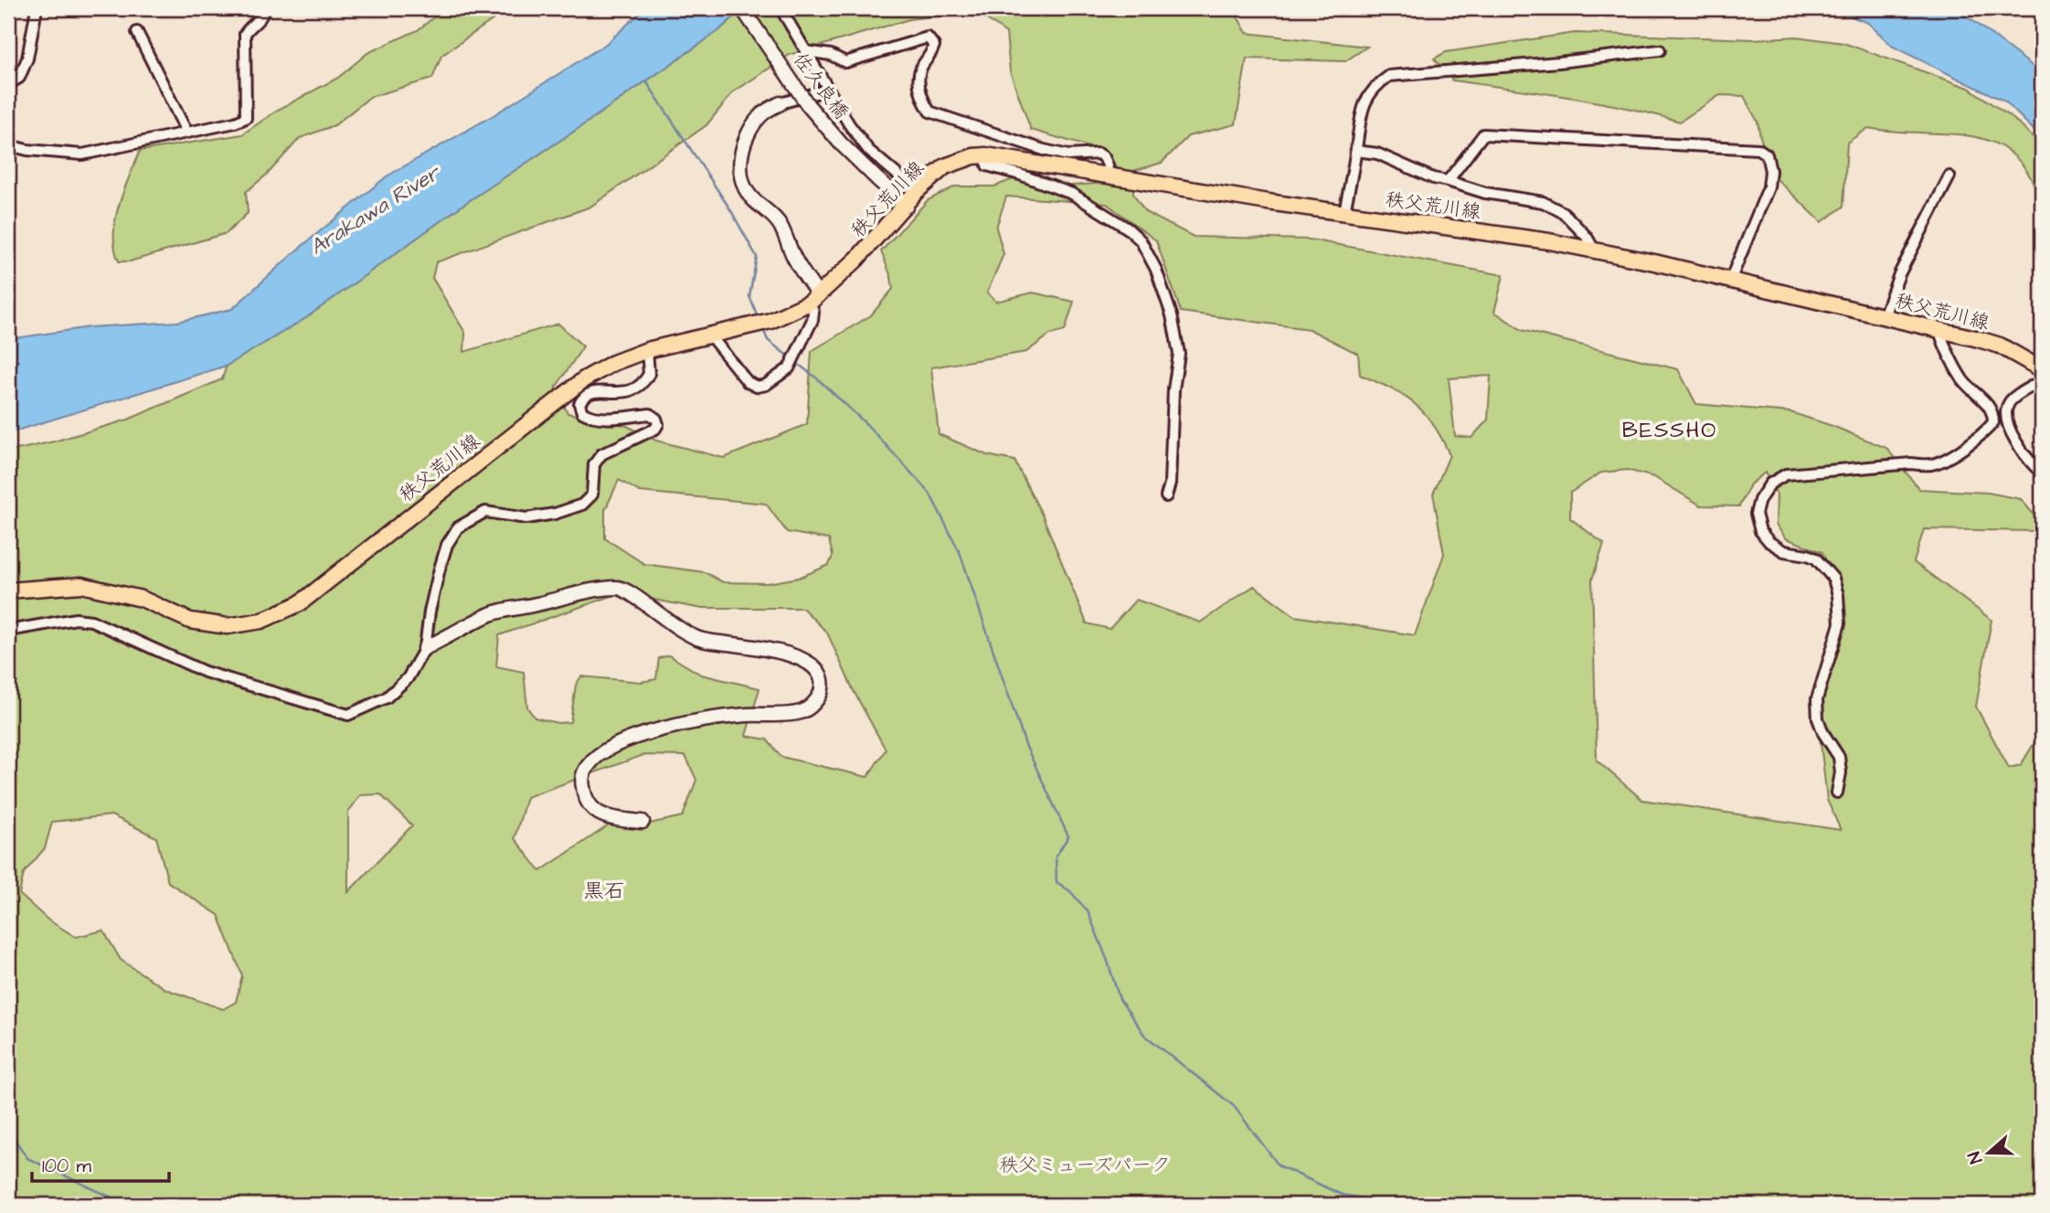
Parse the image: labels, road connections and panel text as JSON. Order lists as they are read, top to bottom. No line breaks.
{"streets":{"main road":["秩父荒川線"],"street":["佐久良橋"]},"crossings":[["佐久良橋","秩父荒川線"]],"districts":["BESSHO","黒石"],"water":["Arakawa River"],"parks":["秩父ミューズパーク"],"scale_bar":"100 m","north":"left"}
